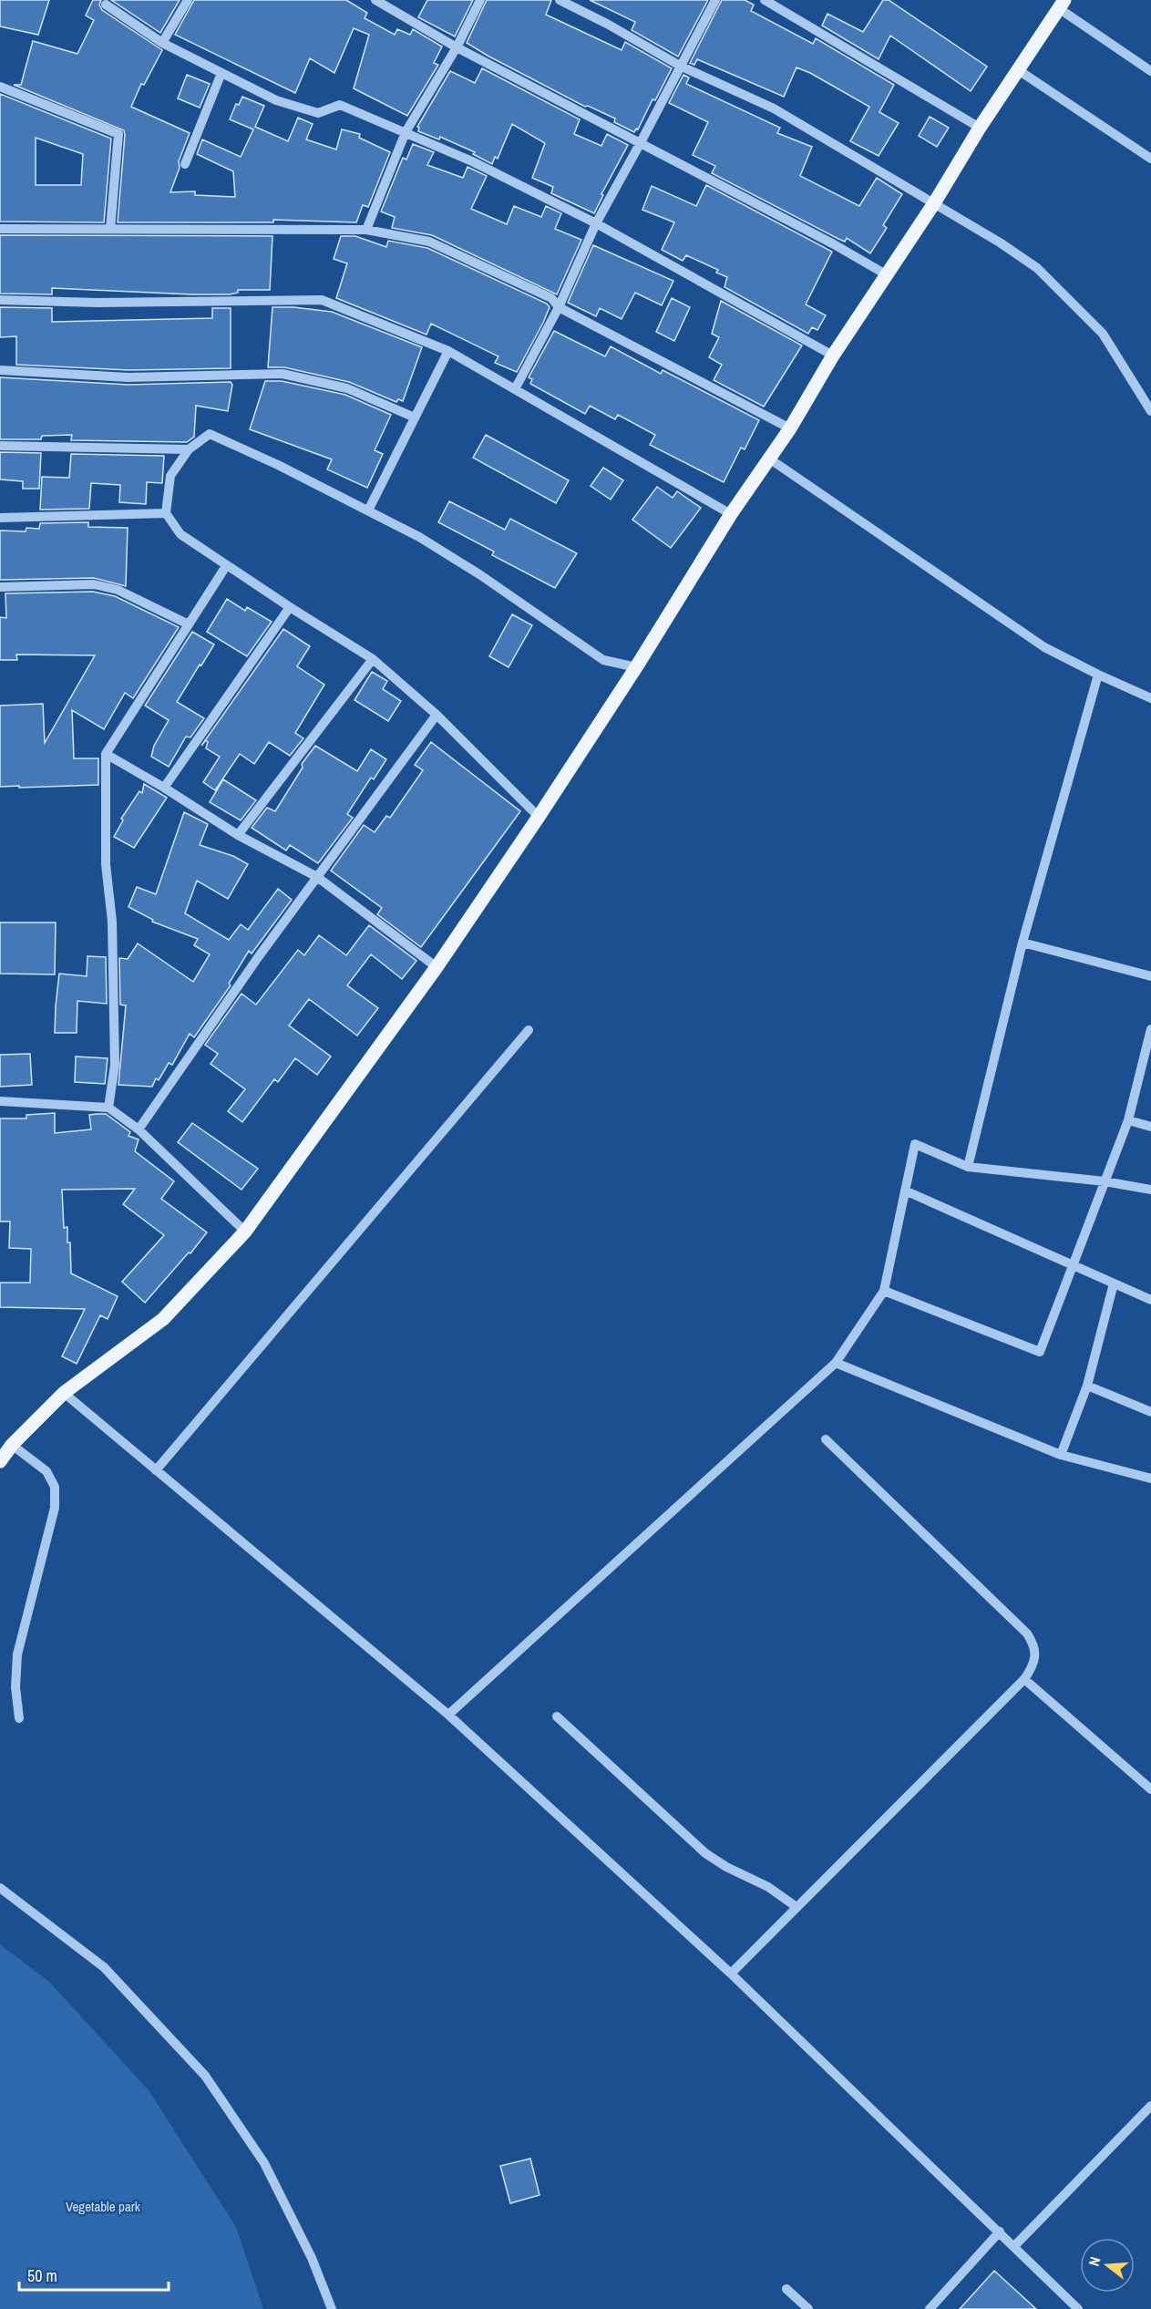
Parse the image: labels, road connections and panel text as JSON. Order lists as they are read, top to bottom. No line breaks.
{"parks":["Vegetable park"],"scale_bar":"50 m","north":"left"}
